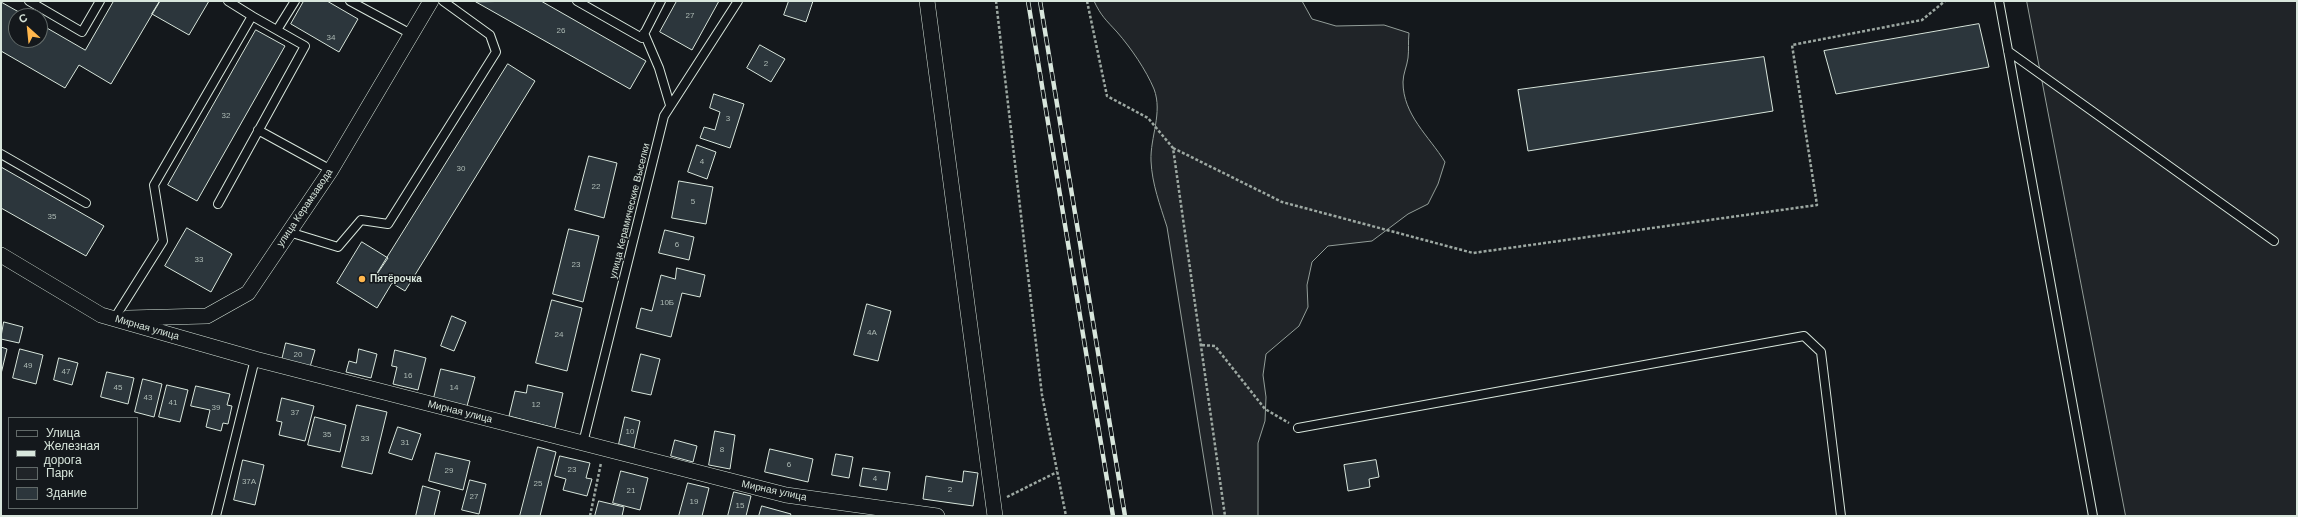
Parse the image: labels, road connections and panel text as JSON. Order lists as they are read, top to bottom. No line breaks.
{"streets":{"street":["улица Керамзавода","Мирная улица"],"lane":["улица Керамические Выселки"]},"crossings":[["улица Керамзавода","Мирная улица"],["улица Керамические Выселки","Мирная улица"]],"places":["Пятёрочка"],"house_numbers":["27","26","34","2","32","3","4","30","22","5","35","6","33","23","10Б","4А","24","20","49","47","16","45","14","43","41","12","39","37","10","35","33","31","8","6","23","29","4","37А","25","2","21","27","19","15"],"legend":["Улица","Железная дорога","Парк","Здание"],"north":"top left"}
